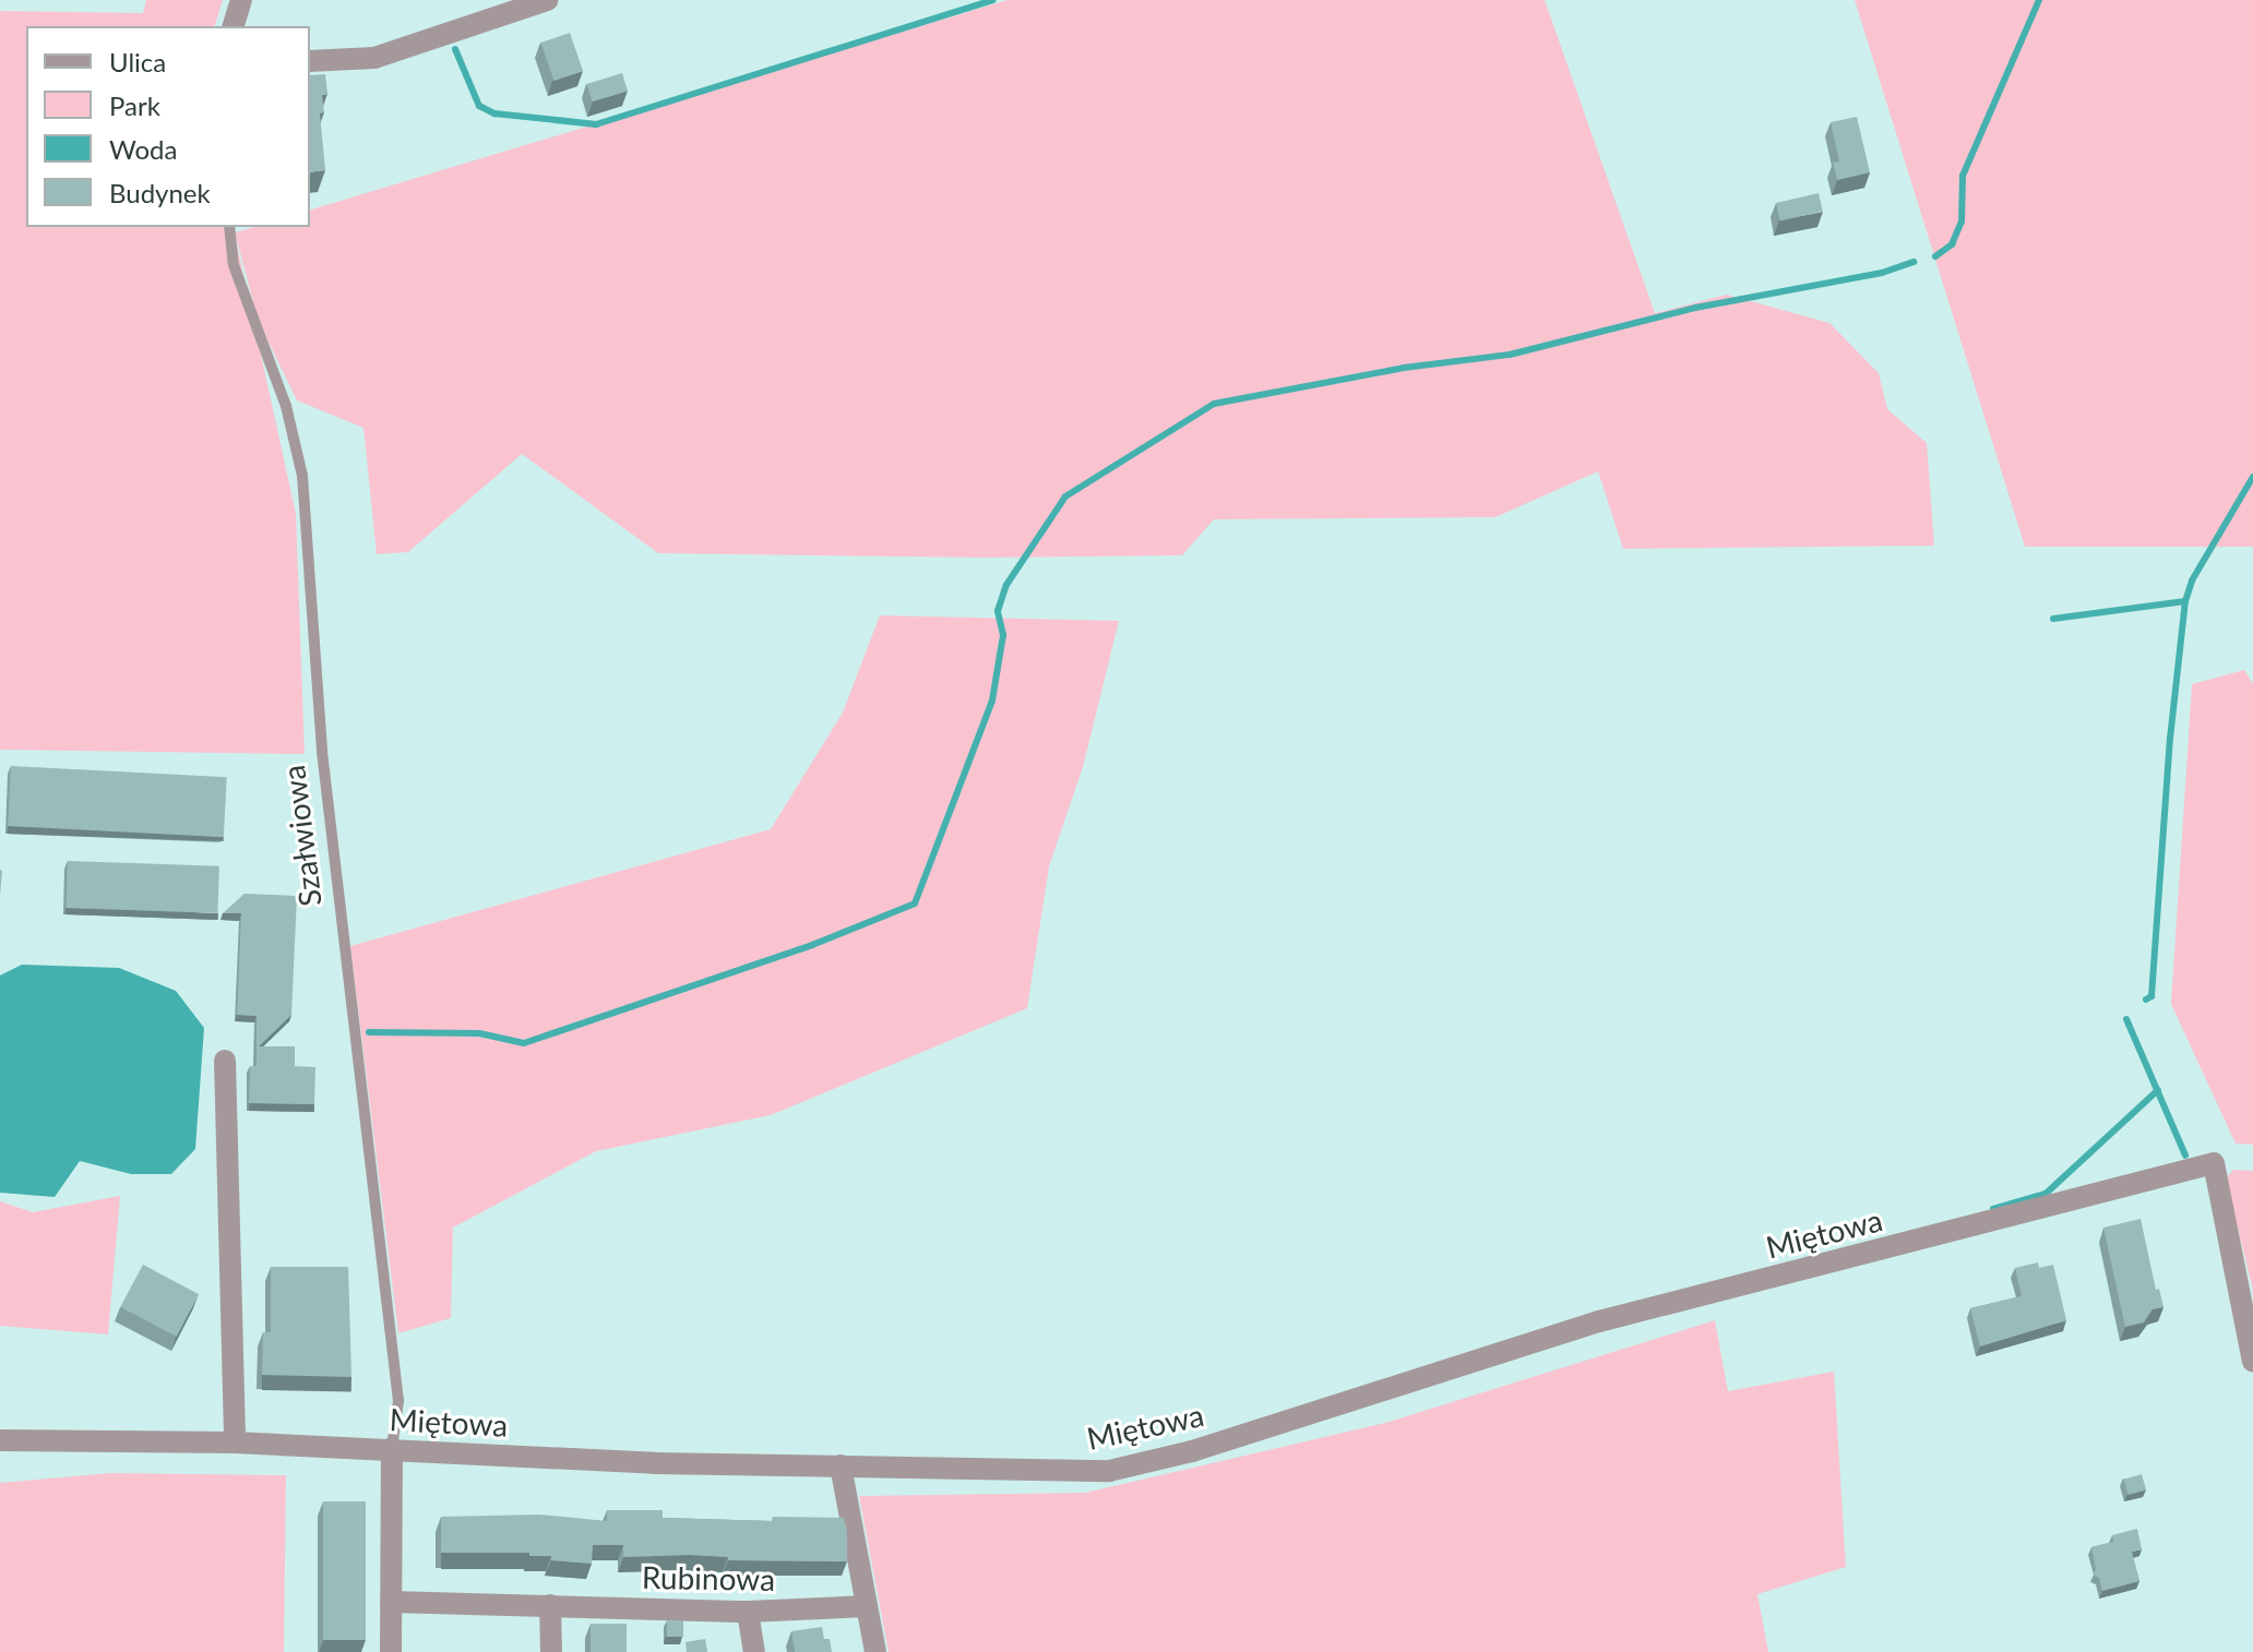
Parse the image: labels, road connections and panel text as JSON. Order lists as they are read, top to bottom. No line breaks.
{"streets":{"street":["Miętowa","Rubinowa"],"lane":["Szałwiowa"]},"crossings":[["Szałwiowa","Miętowa"]],"legend":["Ulica","Park","Woda","Budynek"]}
